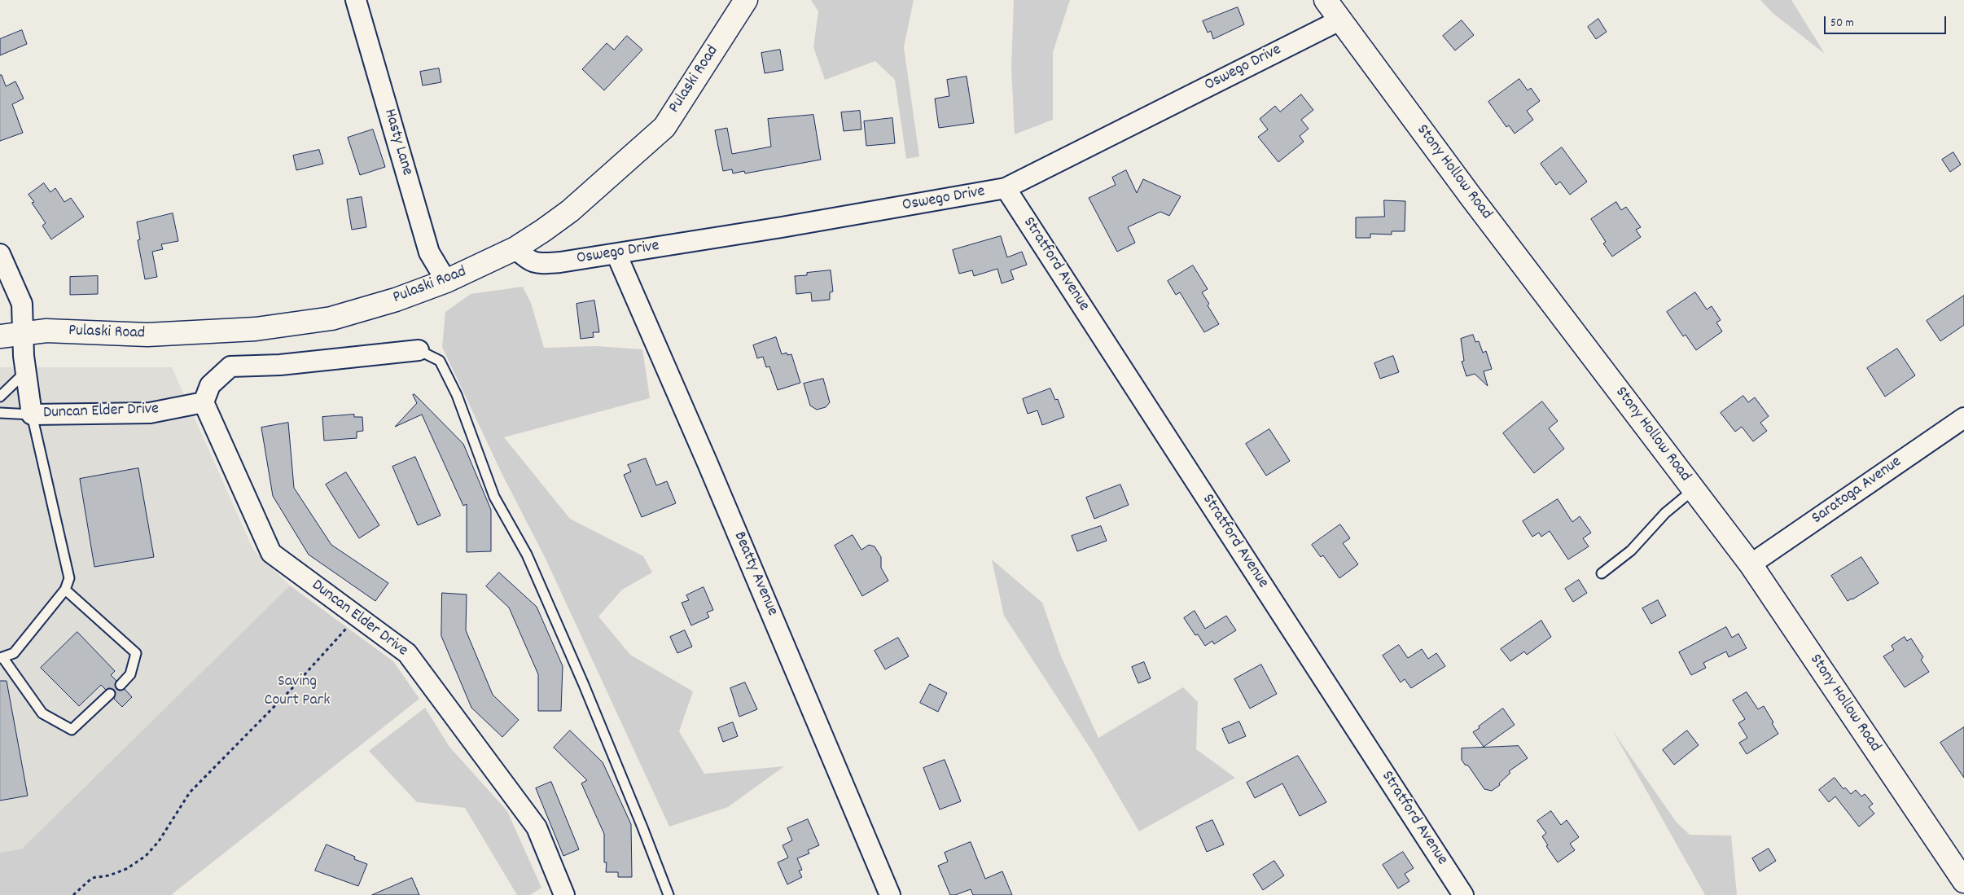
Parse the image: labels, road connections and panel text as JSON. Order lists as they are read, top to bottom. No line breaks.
{"streets":{"street":["Oswego Drive","Pulaski Road","Hasty Lane","Stony Hollow Road","Stratford Avenue","Duncan Elder Drive","Saratoga Avenue","Beatty Avenue"]},"crossings":[["Oswego Drive","Pulaski Road"],["Oswego Drive","Stony Hollow Road"],["Oswego Drive","Stratford Avenue"],["Oswego Drive","Beatty Avenue"],["Pulaski Road","Hasty Lane"],["Pulaski Road","Duncan Elder Drive"],["Stony Hollow Road","Saratoga Avenue"]],"parks":["Saving Court Park"],"scale_bar":"50 m"}
